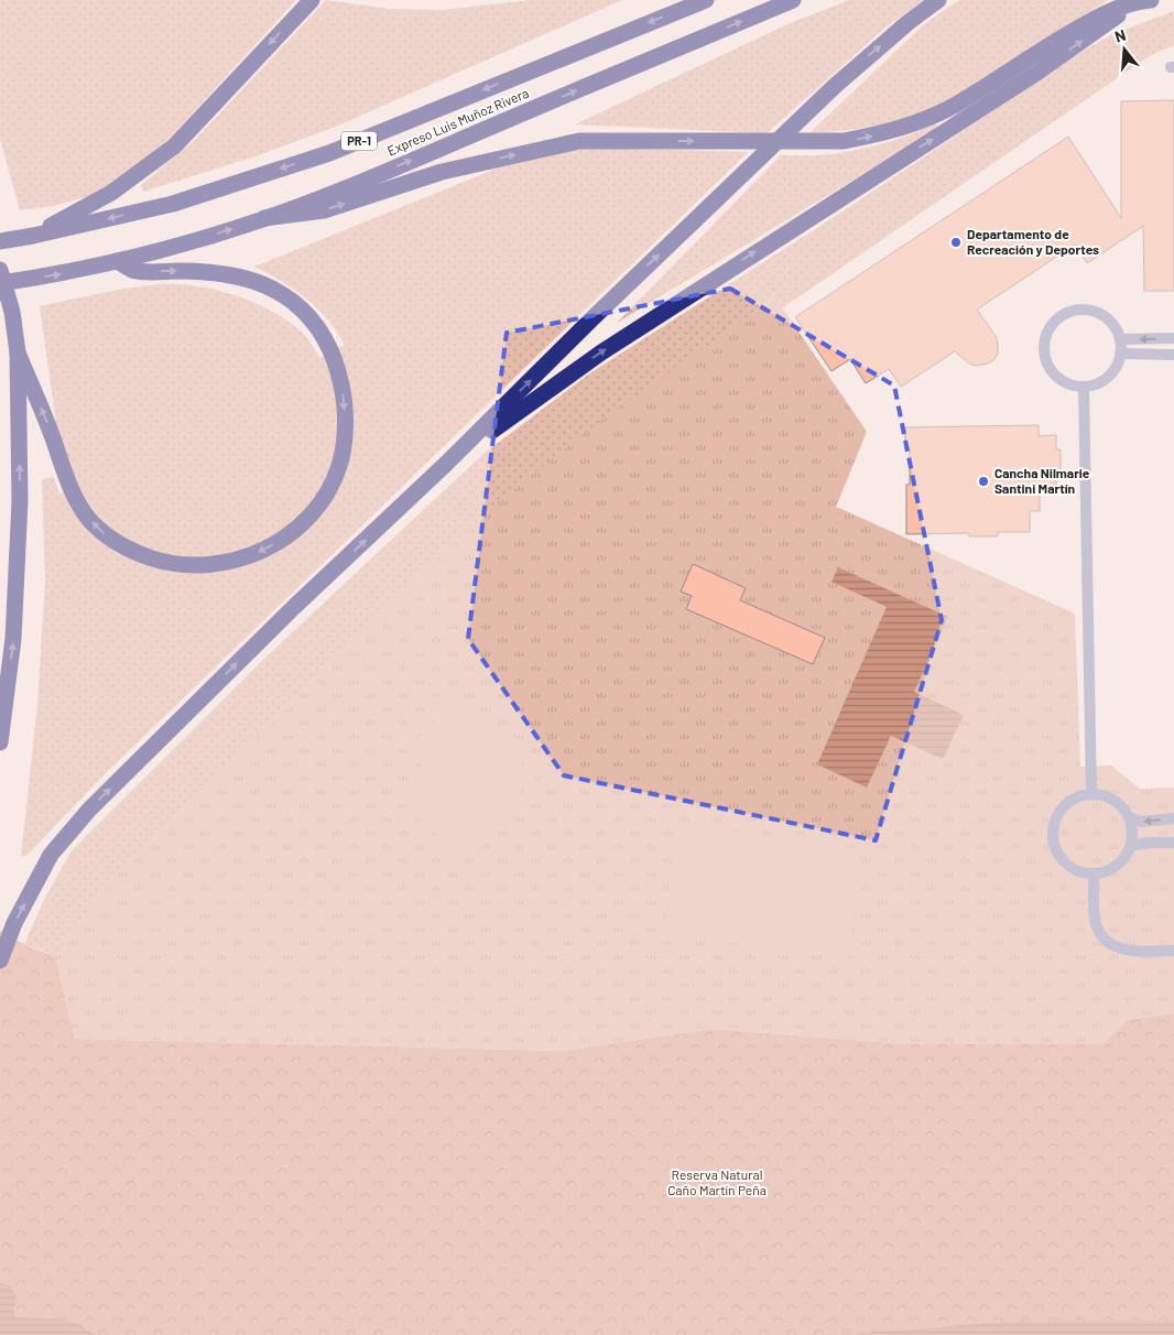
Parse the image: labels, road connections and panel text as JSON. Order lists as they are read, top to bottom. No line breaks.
{"streets":{"highway":["Expreso Luis Muñoz Rivera","PR-1"]},"parks":["Reserva Natural Caño Martín Peña"],"places":["Departamento de Recreación y Deportes","Cancha Nilmarie Santini Martín"],"north":"top"}
